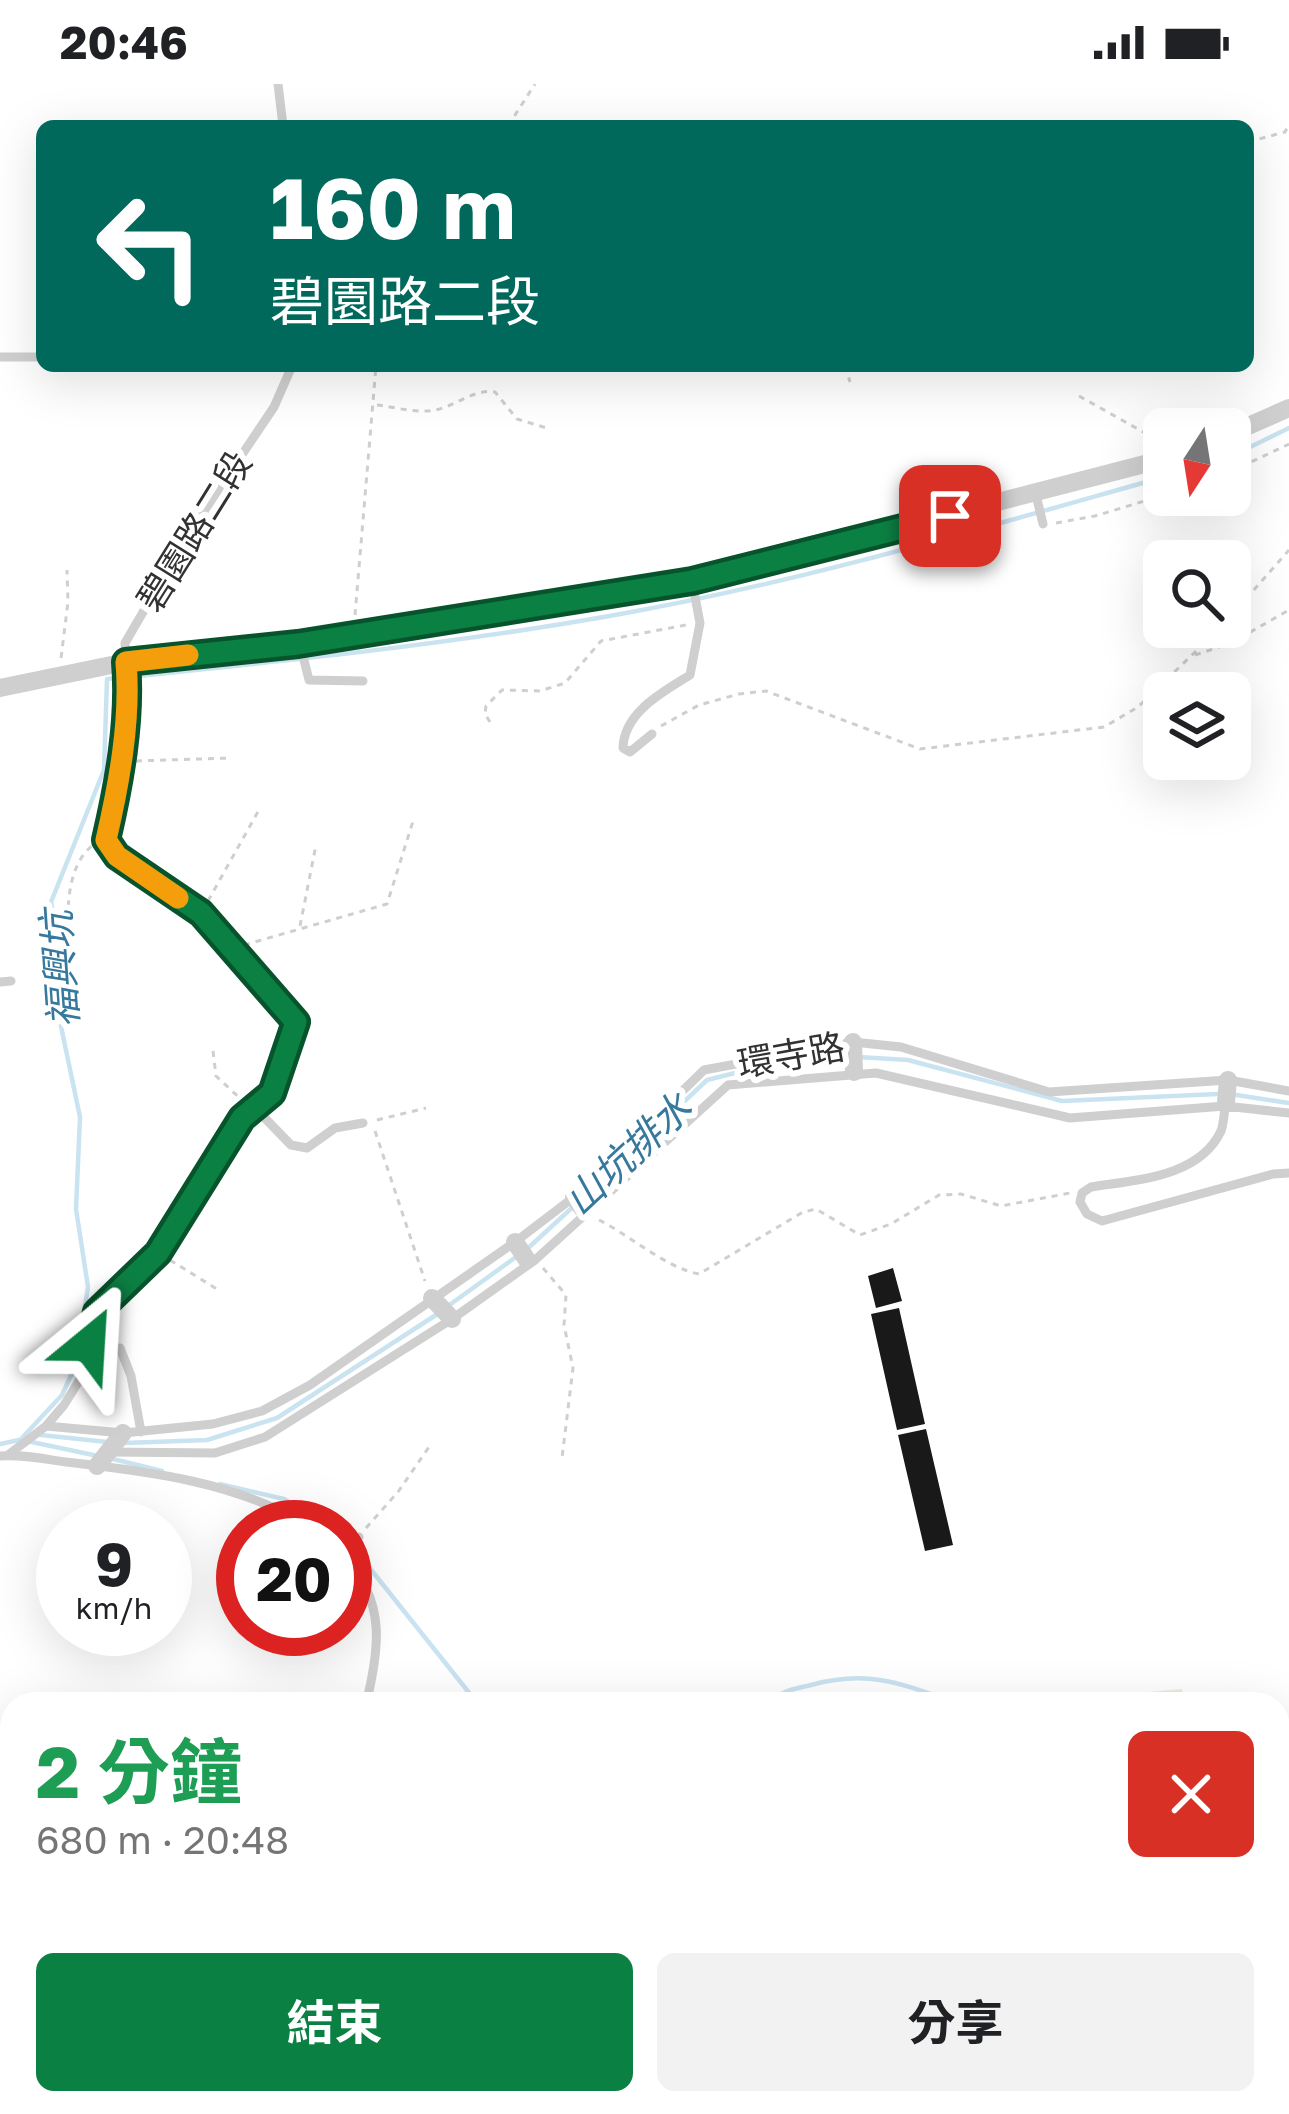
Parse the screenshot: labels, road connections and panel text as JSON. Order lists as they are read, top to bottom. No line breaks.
{"streets":{"lane":["碧園路二段","環寺路"]},"water":["福興坑","山坑排水"],"north":"bottom","page":{"status":"20:46","turn":["160 m","碧園路二段"],"speed":"9 km/h","limit":"20","heading":["2 分鐘","680 m · 20:48"],"buttons":["結束","分享"]}}
